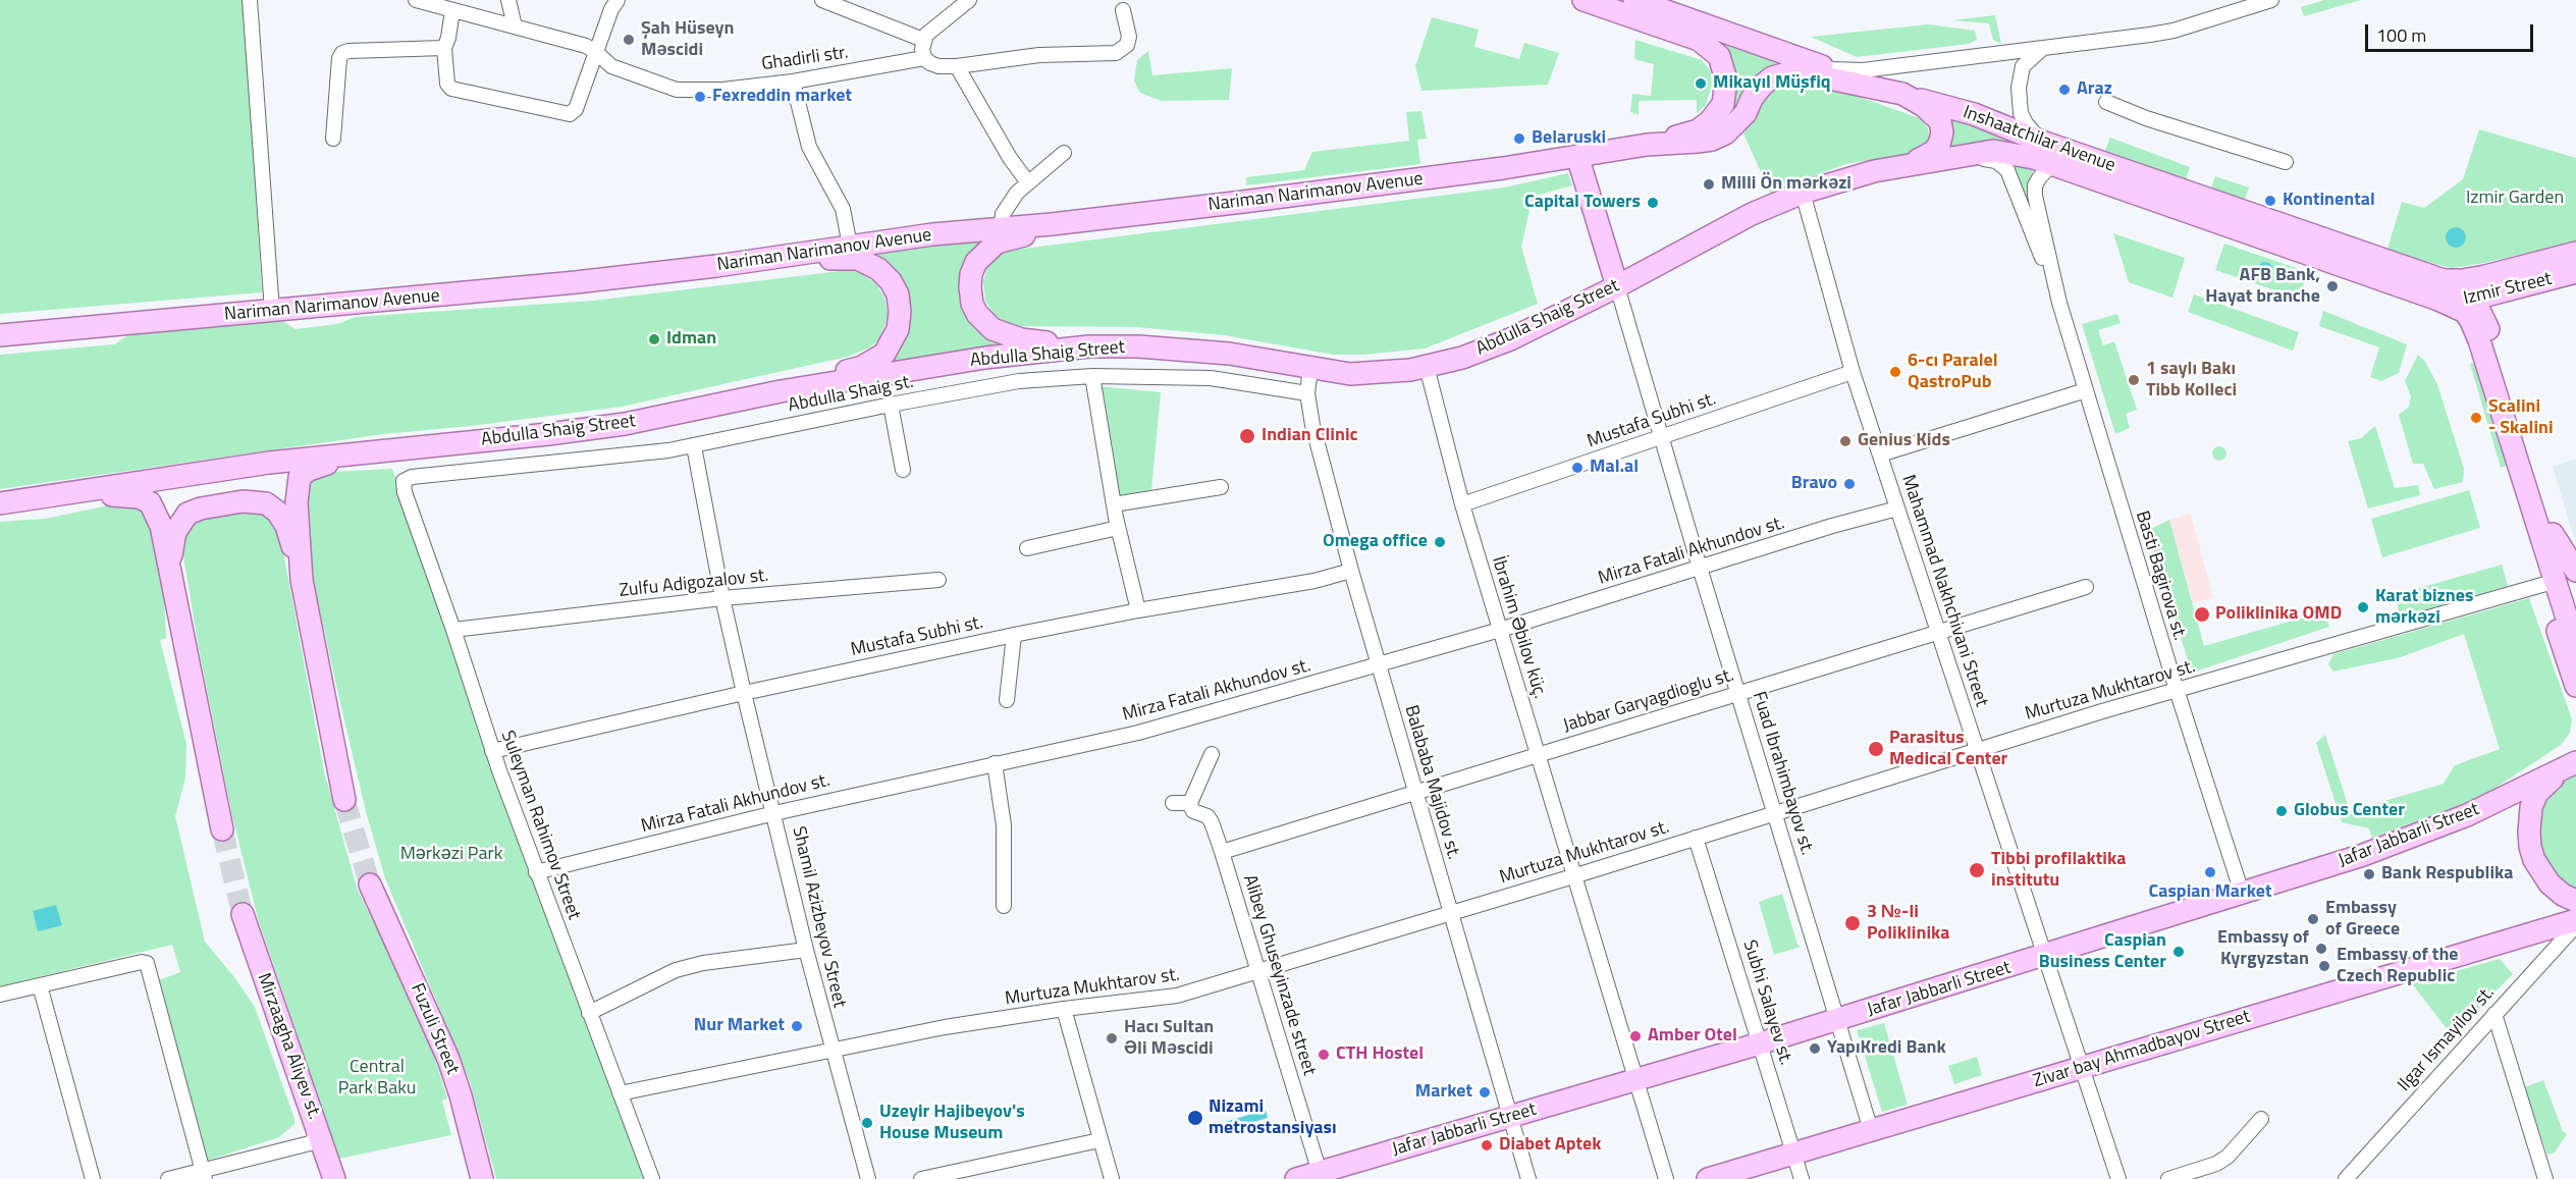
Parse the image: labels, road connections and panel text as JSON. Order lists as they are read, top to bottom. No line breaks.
{"streets":{"main road":["Inshaatchilar Avenue","Nariman Narimanov Avenue","Izmir Street","Abdulla Shaig Street","Jafar Jabbarli Street","Fuzuli Street","Mirzaagha Aliyev st.","Zivar bay Ahmadbayov Street"],"street":["Ghadirli str.","Abdulla Shaig st.","Mustafa Subhi st.","Mirza Fatali Akhundov st.","Basti Bagirova st.","Zulfu Adigozalov st.","Mahammad Nakhchivani Street","İbrahim Əbilov küç.","Murtuza Mukhtarov st.","Jabbar Garyagdioglu st.","Fuad Ibrahimbayov st.","Balababa Majidov st.","Suleyman Rahimov Street","Shamil Azizbeyov Street","Alibey Ghuseyinzade street","Subhi Salayev st.","Ilgar Ismayilov st."]},"crossings":[["Inshaatchilar Avenue","Izmir Street"],["Inshaatchilar Avenue","Abdulla Shaig Street"],["Inshaatchilar Avenue","Basti Bagirova st."],["Abdulla Shaig Street","Basti Bagirova st."],["Abdulla Shaig Street","Mahammad Nakhchivani Street"],["Abdulla Shaig Street","İbrahim Əbilov küç."],["Abdulla Shaig Street","Fuad Ibrahimbayov st."],["Abdulla Shaig Street","Balababa Majidov st."],["Abdulla Shaig st.","Balababa Majidov st."],["Abdulla Shaig st.","Suleyman Rahimov Street"],["Abdulla Shaig st.","Shamil Azizbeyov Street"],["Mustafa Subhi st.","Mahammad Nakhchivani Street"],["Mustafa Subhi st.","İbrahim Əbilov küç."],["Mustafa Subhi st.","Fuad Ibrahimbayov st."],["Mustafa Subhi st.","Balababa Majidov st."],["Mustafa Subhi st.","Suleyman Rahimov Street"],["Mustafa Subhi st.","Shamil Azizbeyov Street"],["Mirza Fatali Akhundov st.","Mahammad Nakhchivani Street"],["Mirza Fatali Akhundov st.","İbrahim Əbilov küç."],["Mirza Fatali Akhundov st.","Fuad Ibrahimbayov st."],["Mirza Fatali Akhundov st.","Balababa Majidov st."],["Mirza Fatali Akhundov st.","Suleyman Rahimov Street"],["Mirza Fatali Akhundov st.","Shamil Azizbeyov Street"],["Basti Bagirova st.","Murtuza Mukhtarov st."],["Basti Bagirova st.","Jafar Jabbarli Street"],["Zulfu Adigozalov st.","Suleyman Rahimov Street"],["Zulfu Adigozalov st.","Shamil Azizbeyov Street"],["Mahammad Nakhchivani Street","Murtuza Mukhtarov st."],["Mahammad Nakhchivani Street","Jabbar Garyagdioglu st."],["Mahammad Nakhchivani Street","Jafar Jabbarli Street"],["Mahammad Nakhchivani Street","Zivar bay Ahmadbayov Street"],["İbrahim Əbilov küç.","Murtuza Mukhtarov st."],["İbrahim Əbilov küç.","Jabbar Garyagdioglu st."],["İbrahim Əbilov küç.","Jafar Jabbarli Street"],["Murtuza Mukhtarov st.","Fuad Ibrahimbayov st."],["Murtuza Mukhtarov st.","Balababa Majidov st."],["Murtuza Mukhtarov st.","Suleyman Rahimov Street"],["Murtuza Mukhtarov st.","Shamil Azizbeyov Street"],["Murtuza Mukhtarov st.","Alibey Ghuseyinzade street"],["Murtuza Mukhtarov st.","Subhi Salayev st."],["Jabbar Garyagdioglu st.","Fuad Ibrahimbayov st."],["Jabbar Garyagdioglu st.","Balababa Majidov st."],["Jabbar Garyagdioglu st.","Alibey Ghuseyinzade street"],["Fuad Ibrahimbayov st.","Jafar Jabbarli Street"],["Fuad Ibrahimbayov st.","Zivar bay Ahmadbayov Street"],["Balababa Majidov st.","Jafar Jabbarli Street"],["Jafar Jabbarli Street","Alibey Ghuseyinzade street"],["Jafar Jabbarli Street","Subhi Salayev st."],["Subhi Salayev st.","Zivar bay Ahmadbayov Street"]],"parks":["Izmir Garden","Mərkəzi Park","Central Park Baku"],"places":["Şah Hüseyn Məscidi","Mikayıl Müşfiq","Araz","Fexreddin market","Belaruski","Milli Ön mərkəzi","Kontinental","Capital Towers","AFB Bank, Hayat branche","Idman","6-cı Paralel QastroPub","1 saylı Bakı Tibb Kolleci","Scalini - Skalini","Indian Clinic","Genius Kids","Mal.al","Bravo","Omega office","Karat biznes mərkəzi","Poliklinika OMD","Parasitus Medical Center","Globus Center","Tibbi profilaktika institutu","Caspian Market","Bank Respublika","Embassy of Greece","3 №-li Poliklinika","Embassy of Kyrgyzstan","Caspian Business Center","Embassy of the Czech Republic","Nur Market","Amber Otel","Hacı Sultan Əli Məscidi","YapıKredi Bank","CTH Hostel","Market","Nizami metrostansiyası","Uzeyir Hajibeyov's House Museum","Diabet Aptek"],"scale_bar":"100 m"}
